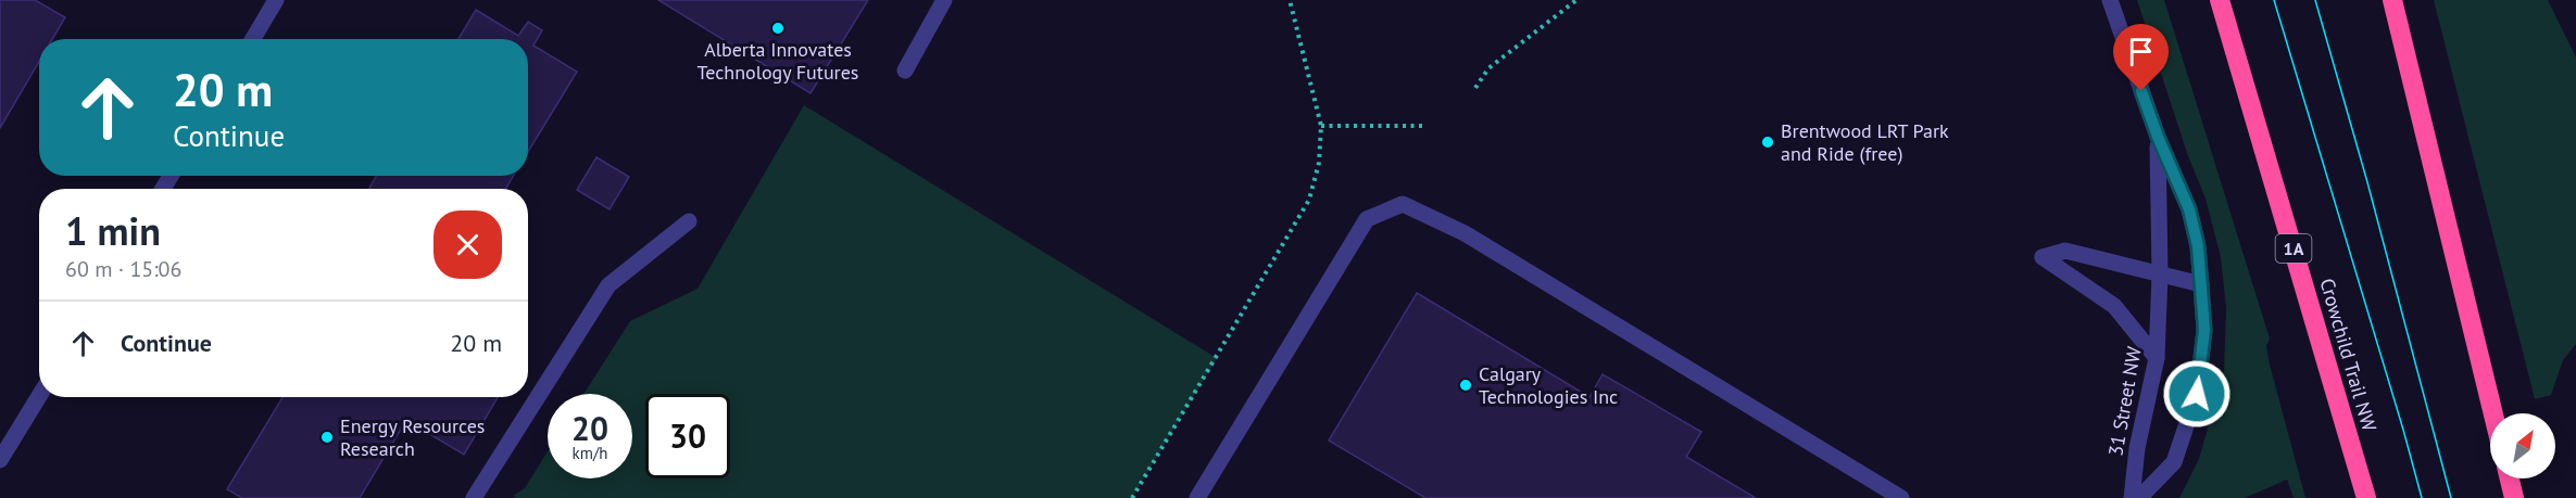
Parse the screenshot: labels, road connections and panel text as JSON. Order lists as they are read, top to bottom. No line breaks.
{"streets":{"highway":["1A","Crowchild Trail NW"],"street":["31 Street NW"]},"places":["Alberta Innovates Technology Futures","Brentwood LRT Park and Ride (free)","Calgary Technologies Inc","Energy Resources Research"],"north":"top right","page":{"turn":["20 m","Continue"],"heading":["1 min","60 m · 15:06"],"list":[{"name":"Continue","value":"20 m"}],"speed":"20 km/h","limit":"30"}}
